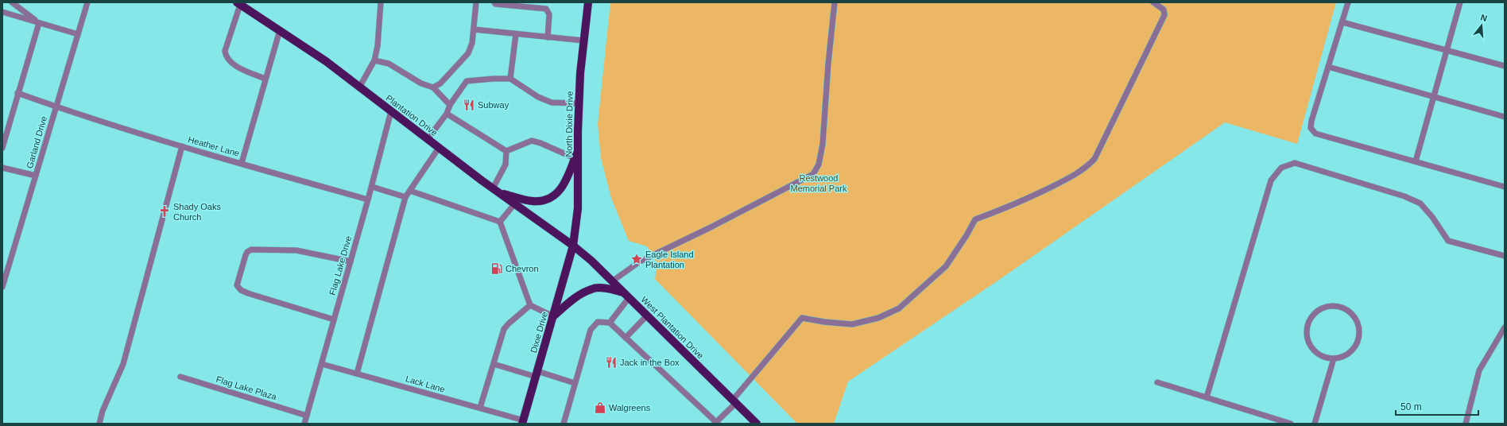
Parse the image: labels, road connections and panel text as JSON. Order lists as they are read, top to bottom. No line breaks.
{"streets":{"main road":["Plantation Drive","North Dixie Drive","West Plantation Drive","Dixie Drive"],"street":["Garland Drive","Heather Lane","Flag Lake Drive","Lack Lane","Flag Lake Plaza"]},"crossings":[["Plantation Drive","North Dixie Drive"],["Plantation Drive","Flag Lake Drive"],["Plantation Drive","West Plantation Drive"],["Plantation Drive","Dixie Drive"],["North Dixie Drive","West Plantation Drive"],["North Dixie Drive","Dixie Drive"],["Garland Drive","Heather Lane"],["Heather Lane","Flag Lake Drive"],["Flag Lake Drive","Lack Lane"],["Flag Lake Drive","Flag Lake Plaza"],["West Plantation Drive","Dixie Drive"],["Dixie Drive","Lack Lane"]],"parks":["Restwood Memorial Park"],"places":{"restaurant":["Subway","Jack in the Box"],"church":["Shady Oaks Church"],"place":["Eagle Island Plantation"],"fuel station":["Chevron"],"shop":["Walgreens"]},"scale_bar":"50 m","north":"top"}
